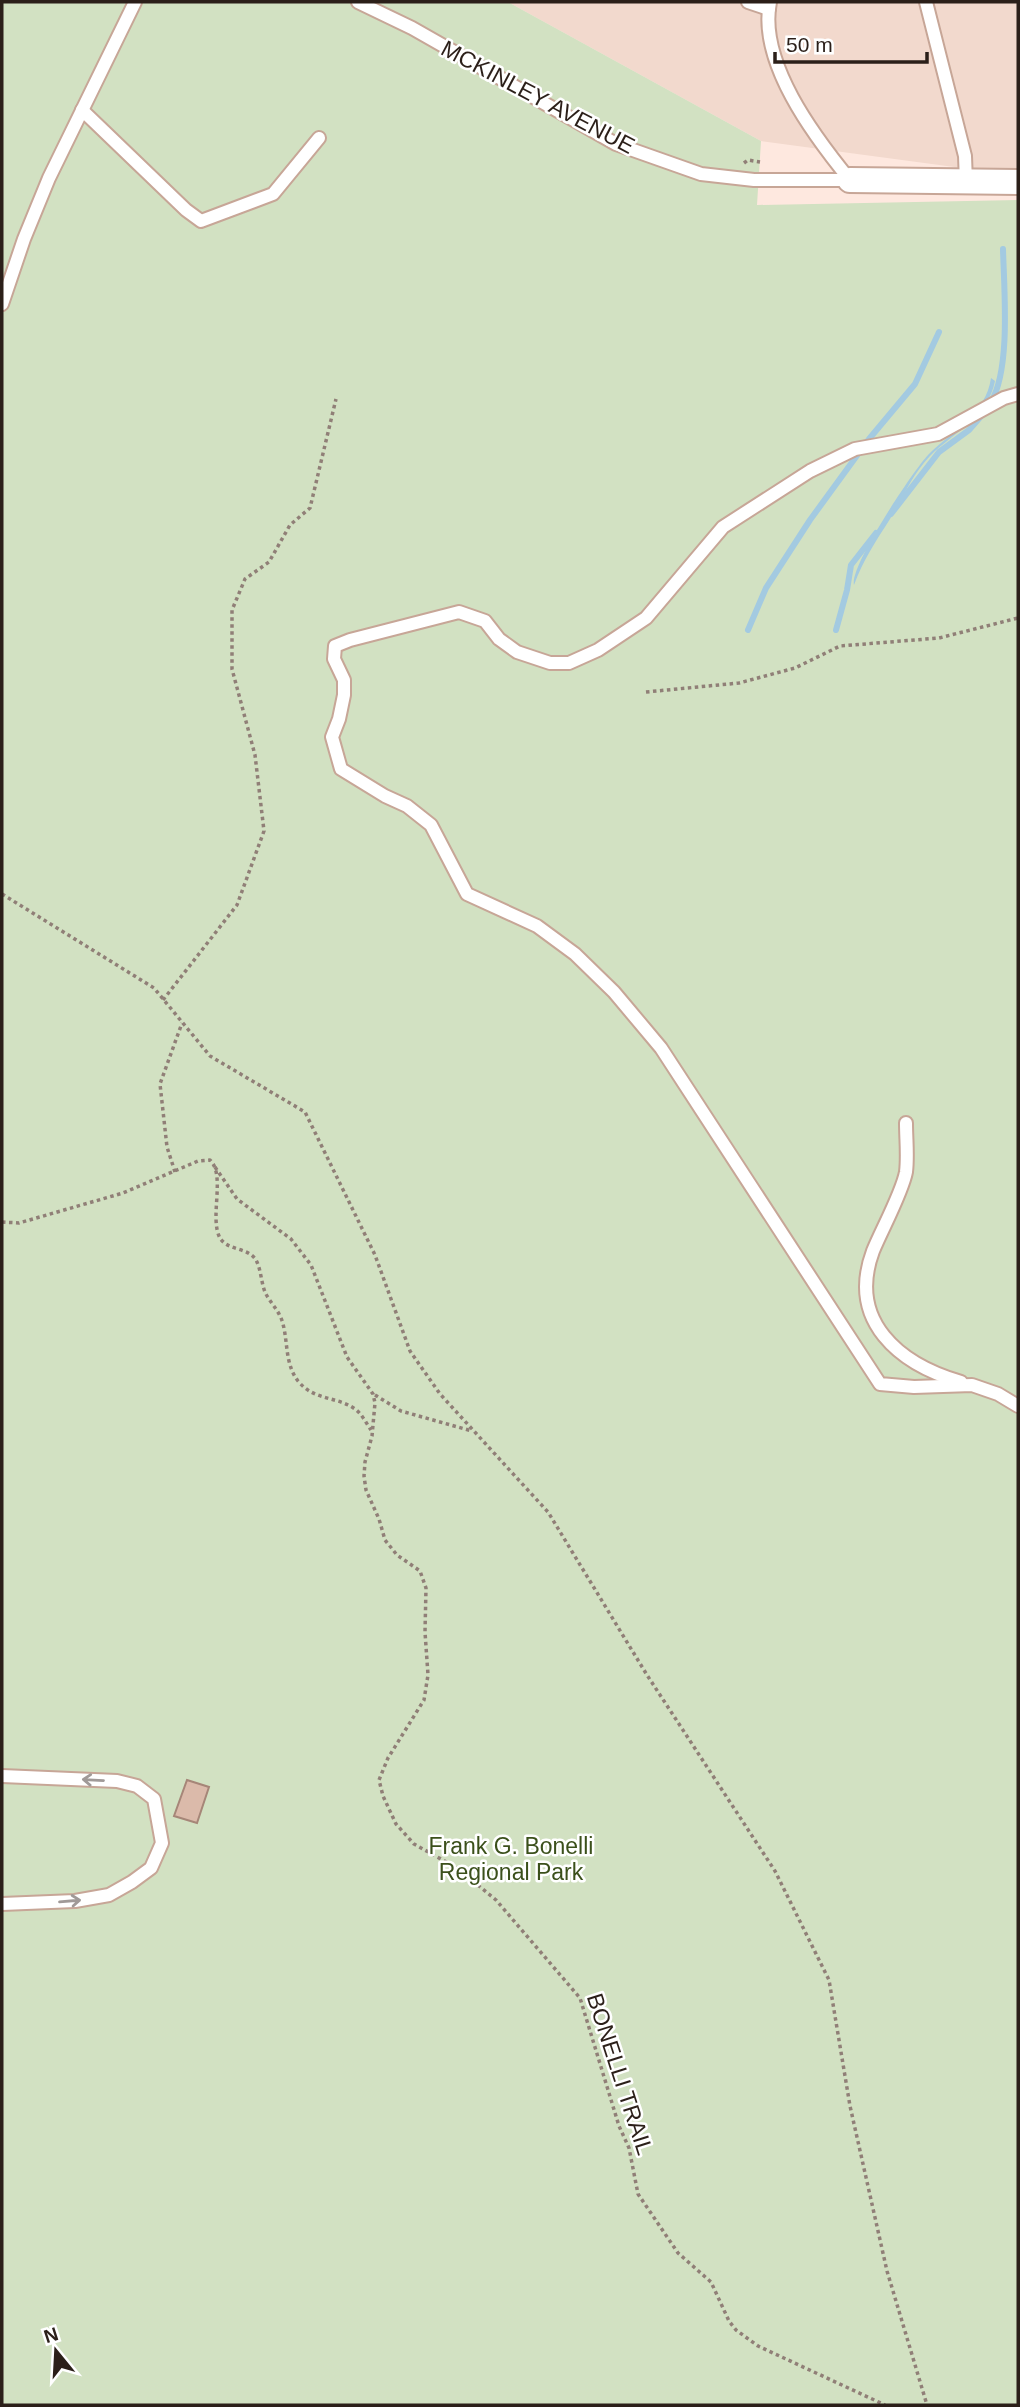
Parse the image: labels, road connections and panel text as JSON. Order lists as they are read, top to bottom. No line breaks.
{"streets":{"street":["MCKINLEY AVENUE"],"path":["BONELLI TRAIL"]},"parks":["Frank G. Bonelli Regional Park"],"scale_bar":"50 m","north":"top"}
